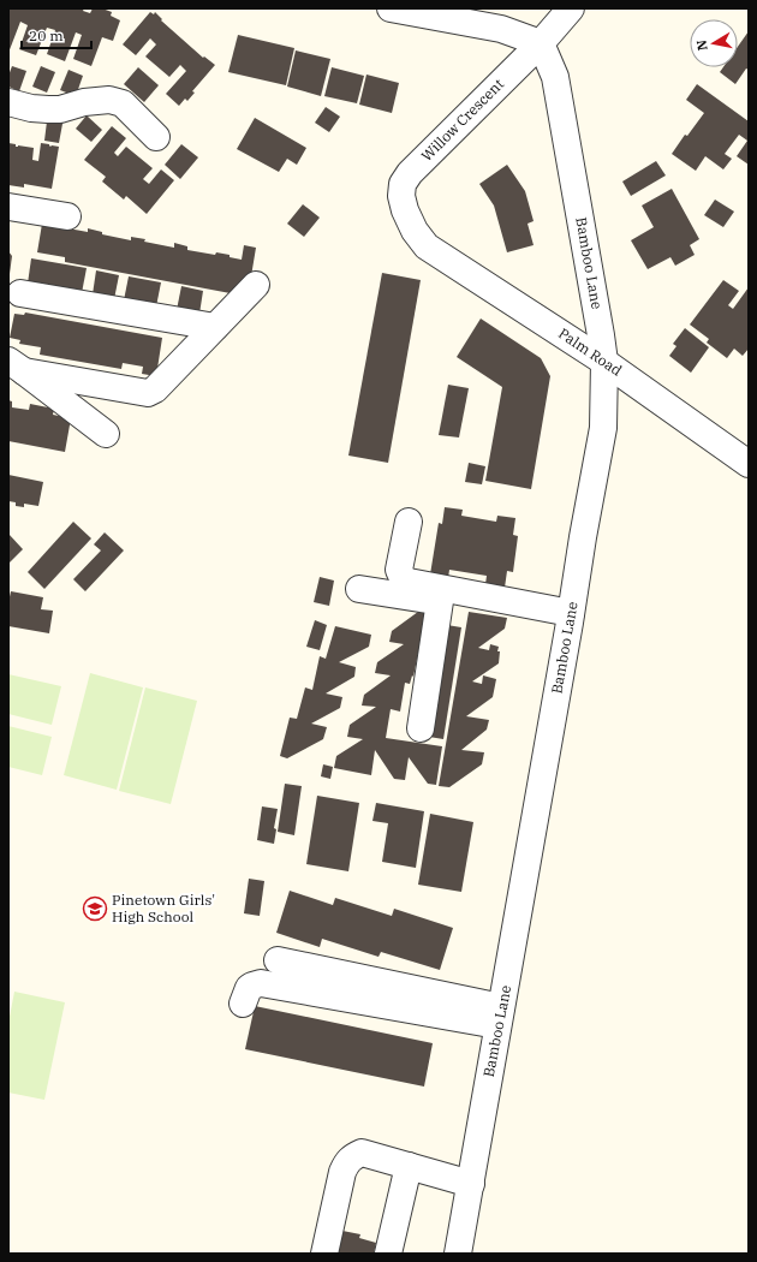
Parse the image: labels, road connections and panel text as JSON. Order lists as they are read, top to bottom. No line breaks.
{"streets":{"street":["Willow Crescent","Bamboo Lane","Palm Road"]},"crossings":[["Willow Crescent","Bamboo Lane"],["Willow Crescent","Palm Road"],["Bamboo Lane","Palm Road"]],"places":{"school or university":["Pinetown Girls' High School"]},"scale_bar":"20 m","north":"left"}
